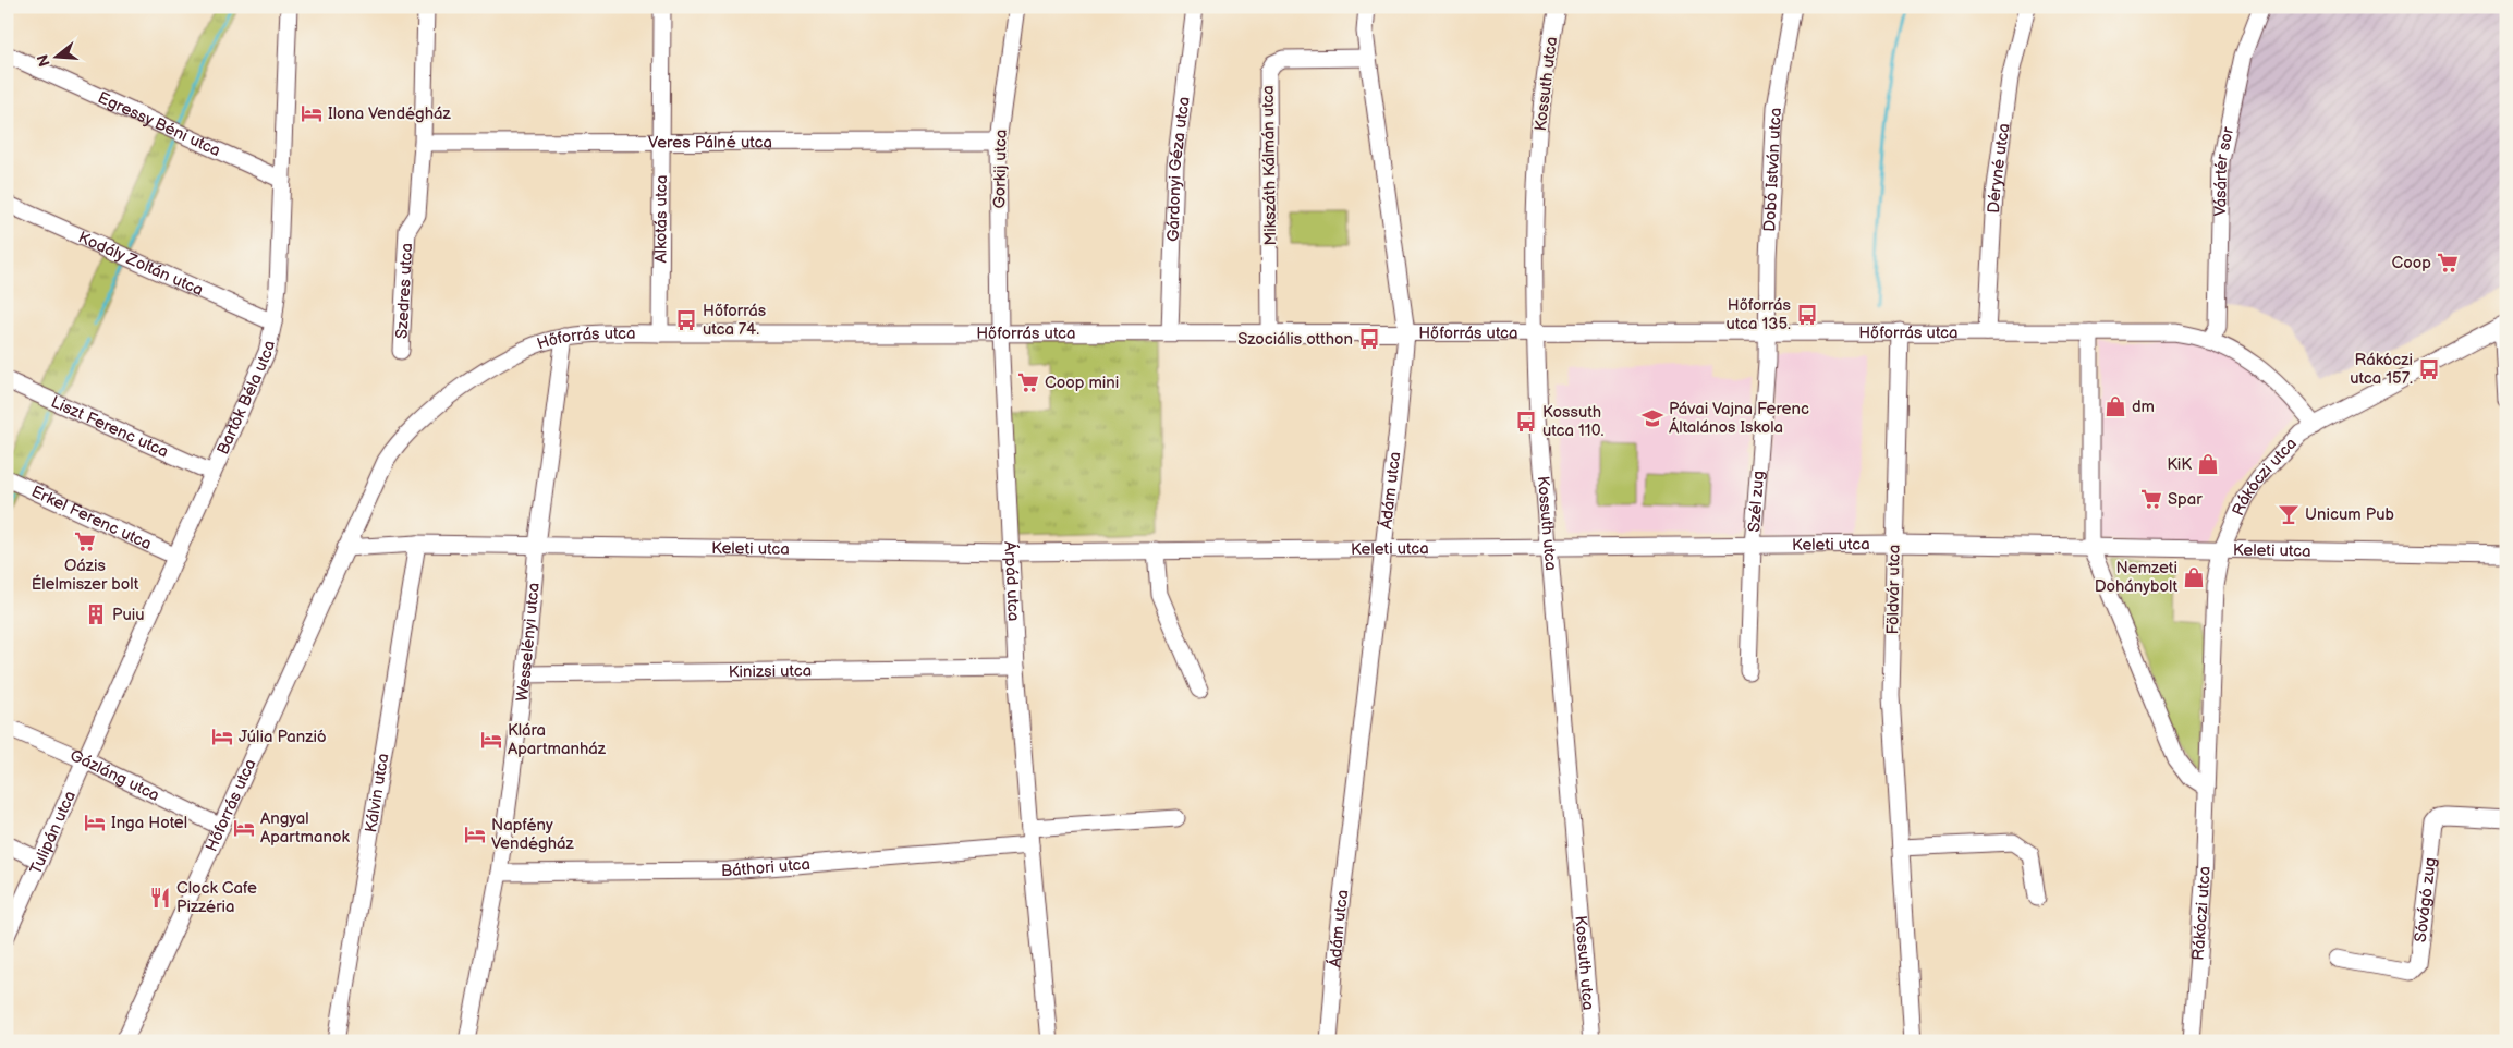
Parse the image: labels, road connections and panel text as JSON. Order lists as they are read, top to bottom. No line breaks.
{"streets":{"street":["Kossuth utca","Egressy Béni utca","Veres Pálné utca","Mikszáth Kálmán utca","Déryné utca","Gorkij utca","Gárdonyi Géza utca","Dobó István utca","Vásártér sor","Alkotás utca","Kodály Zoltán utca","Szedres utca","Hőforrás utca","Bartók Béla utca","Liszt Ferenc utca","Rákóczi utca","Ádám utca","Szél zug","Erkel Ferenc utca","Keleti utca","Árpád utca","Földvár utca","Wesselényi utca","Kinizsi utca","Gázláng utca","Kálvin utca","Tulipán utca","Báthori utca","Sóvágó zug"]},"crossings":[["Kossuth utca","Hőforrás utca"],["Kossuth utca","Keleti utca"],["Egressy Béni utca","Bartók Béla utca"],["Veres Pálné utca","Gorkij utca"],["Veres Pálné utca","Alkotás utca"],["Veres Pálné utca","Szedres utca"],["Mikszáth Kálmán utca","Hőforrás utca"],["Mikszáth Kálmán utca","Ádám utca"],["Déryné utca","Hőforrás utca"],["Gorkij utca","Hőforrás utca"],["Gorkij utca","Árpád utca"],["Gárdonyi Géza utca","Hőforrás utca"],["Dobó István utca","Hőforrás utca"],["Dobó István utca","Szél zug"],["Vásártér sor","Hőforrás utca"],["Alkotás utca","Hőforrás utca"],["Kodály Zoltán utca","Bartók Béla utca"],["Hőforrás utca","Rákóczi utca"],["Hőforrás utca","Ádám utca"],["Hőforrás utca","Szél zug"],["Hőforrás utca","Keleti utca"],["Hőforrás utca","Árpád utca"],["Hőforrás utca","Földvár utca"],["Hőforrás utca","Wesselényi utca"],["Hőforrás utca","Gázláng utca"],["Bartók Béla utca","Liszt Ferenc utca"],["Bartók Béla utca","Erkel Ferenc utca"],["Bartók Béla utca","Gázláng utca"],["Bartók Béla utca","Tulipán utca"],["Rákóczi utca","Keleti utca"],["Ádám utca","Keleti utca"],["Szél zug","Keleti utca"],["Keleti utca","Árpád utca"],["Keleti utca","Földvár utca"],["Keleti utca","Wesselényi utca"],["Keleti utca","Kálvin utca"],["Árpád utca","Kinizsi utca"],["Árpád utca","Báthori utca"],["Wesselényi utca","Kinizsi utca"],["Wesselényi utca","Báthori utca"],["Gázláng utca","Tulipán utca"]],"places":{"hotel":["Ilona Vendégház","Júlia Panzió","Klára Apartmanház","Inga Hotel","Angyal Apartmanok","Napfény Vendégház"],"supermarket":["Coop","Coop mini","Spar","Oázis Élelmiszer bolt"],"bus stop":["Hőforrás utca 135.","Hőforrás utca 74.","Szociális otthon","Rákóczi utca 157.","Kossuth utca 110."],"shop":["dm","KiK","Nemzeti Dohánybolt"],"school or university":["Pávai Vajna Ferenc Általános Iskola"],"bar":["Unicum Pub"],"building":["Puiu"],"restaurant":["Clock Cafe Pizzéria"]},"north":"left"}
